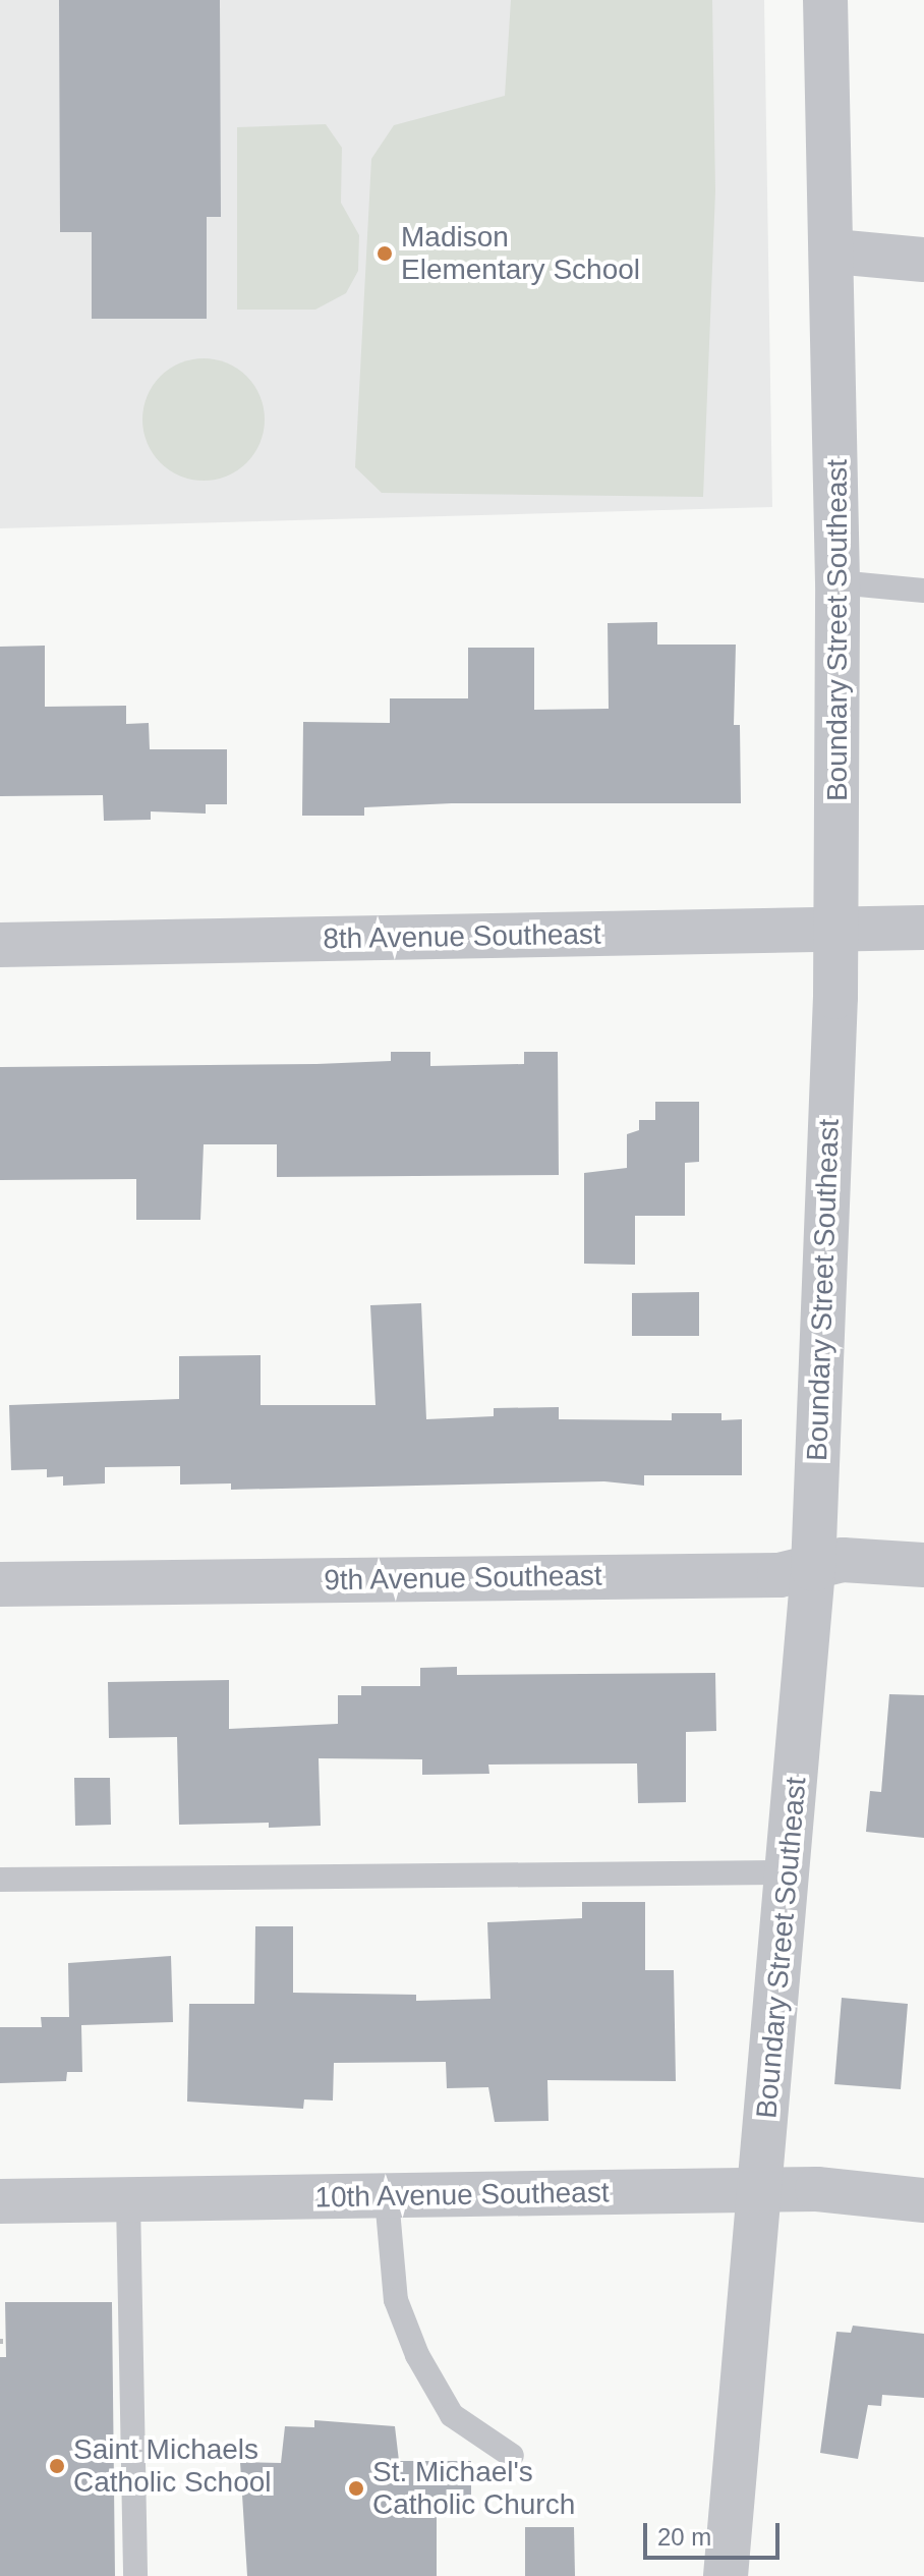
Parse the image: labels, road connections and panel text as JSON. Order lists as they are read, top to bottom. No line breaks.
{"streets":{"street":["Boundary Street Southeast","8th Avenue Southeast","9th Avenue Southeast","10th Avenue Southeast"]},"crossings":[["Boundary Street Southeast","8th Avenue Southeast"],["Boundary Street Southeast","9th Avenue Southeast"],["Boundary Street Southeast","10th Avenue Southeast"]],"places":["Madison Elementary School","Saint Michaels Catholic School","St. Michael's Catholic Church"],"scale_bar":"20 m"}
